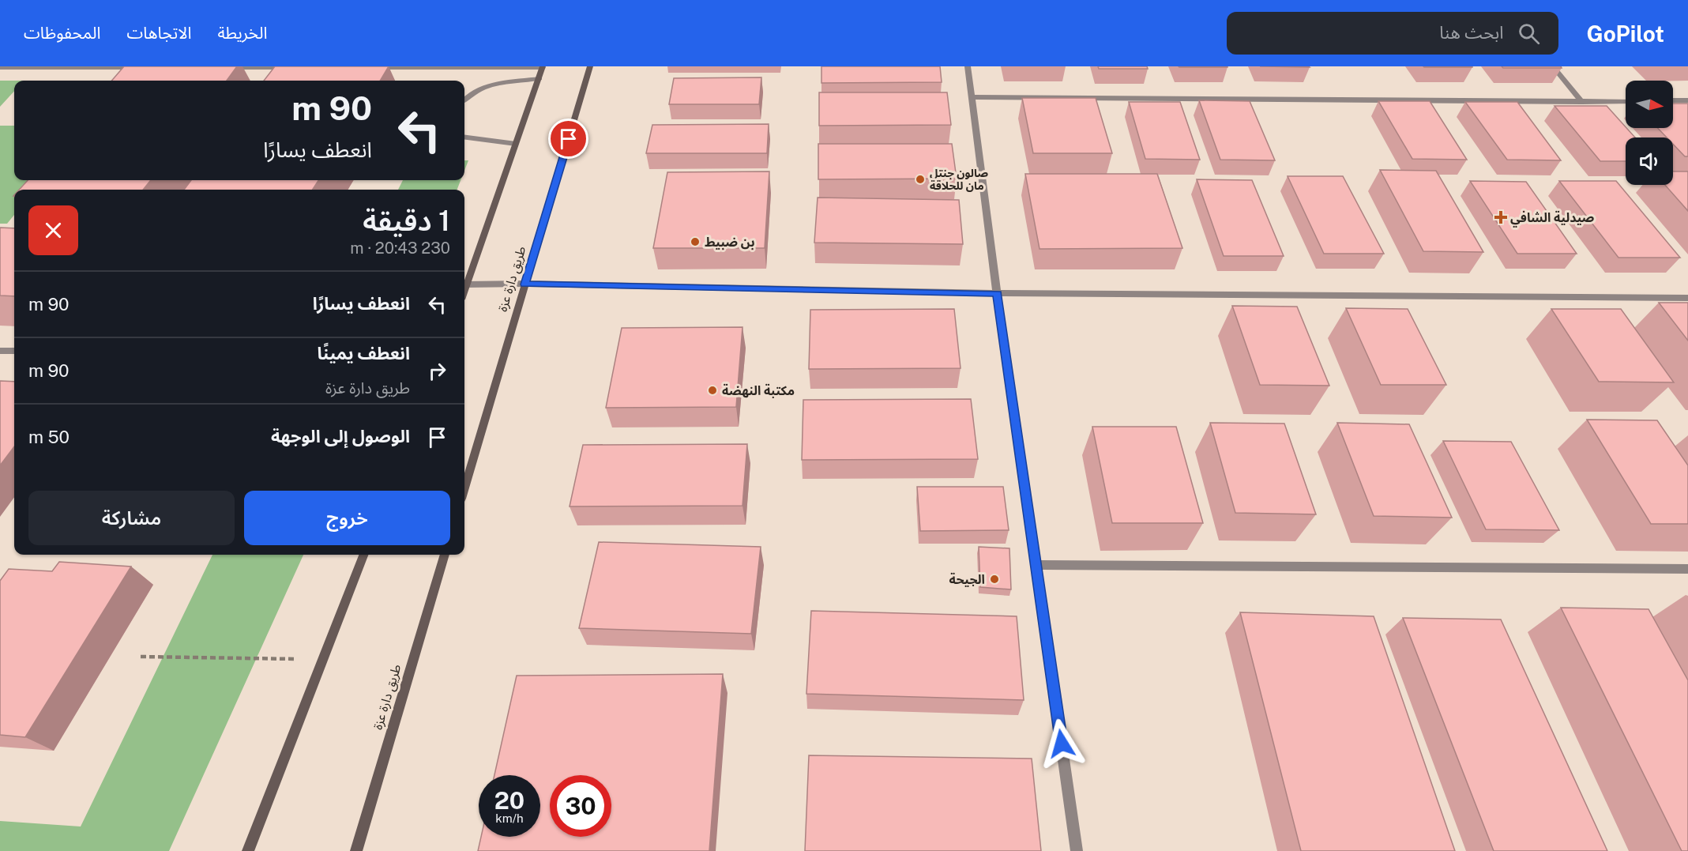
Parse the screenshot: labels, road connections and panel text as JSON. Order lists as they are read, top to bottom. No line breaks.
{"streets":{"main road":["طريق دارة عزة"]},"places":{"other":["صالون جنتل مان للحلاقة","بن ضبيط","مكتبة النهضة","الجيحة"],"health":["صيدلية الشافي"]},"north":"right","page":{"header":"GoPilot","search":"ابحث هنا","nav":["الخريطة","الاتجاهات","المحفوظات"],"turn":["90 m","انعطف يسارًا"],"heading":["1 دقيقة","230 m · 20:43"],"list":[{"name":"انعطف يسارًا","value":"90 m"},{"name":"انعطف يمينًا","note":"طريق دارة عزة","value":"90 m"},{"name":"الوصول إلى الوجهة","value":"50 m"}],"buttons":["خروج","مشاركة"],"speed":"20 km/h","limit":"30"}}
